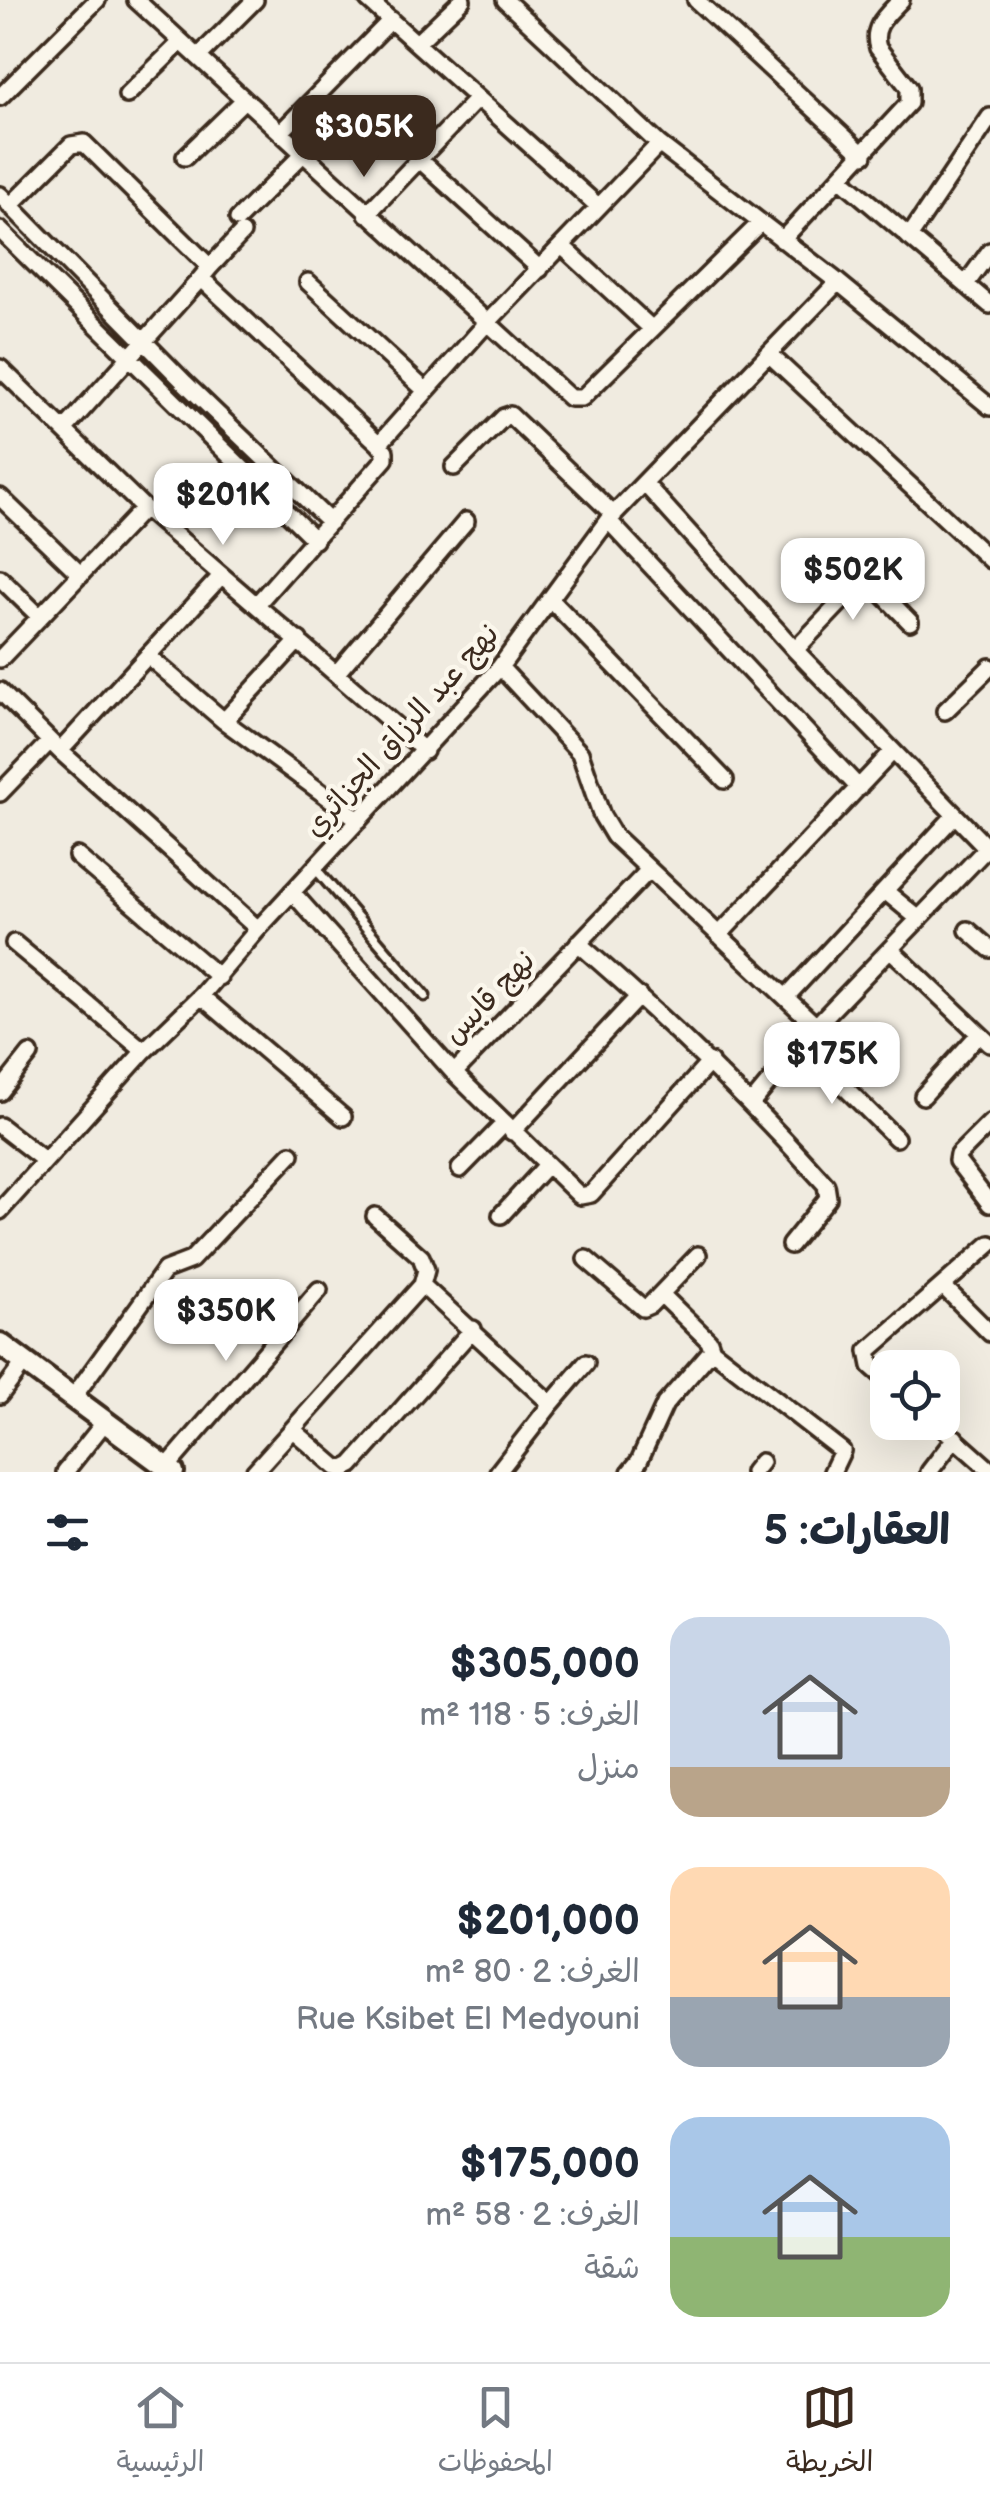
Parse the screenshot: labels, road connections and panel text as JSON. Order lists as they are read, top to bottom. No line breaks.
{"streets":{"street":["نهج عبد الرزاق الجزائري","نهج قابس"]},"crossings":[["نهج عبد الرزاق الجزائري","نهج قابس"]],"page":{"price":["$305K","$201K","$502K","$175K","$350K"],"heading":"العقارات: 5","list":[{"name":"$305,000","note":"الغرف: 5 · 118 m² · منزل"},{"name":"$201,000","note":"الغرف: 2 · 80 m² · Rue Ksibet El Medyouni"},{"name":"$175,000","note":"الغرف: 2 · 58 m² · شقة"}],"tabs":["الخريطة","المحفوظات","الرئيسية"]}}
